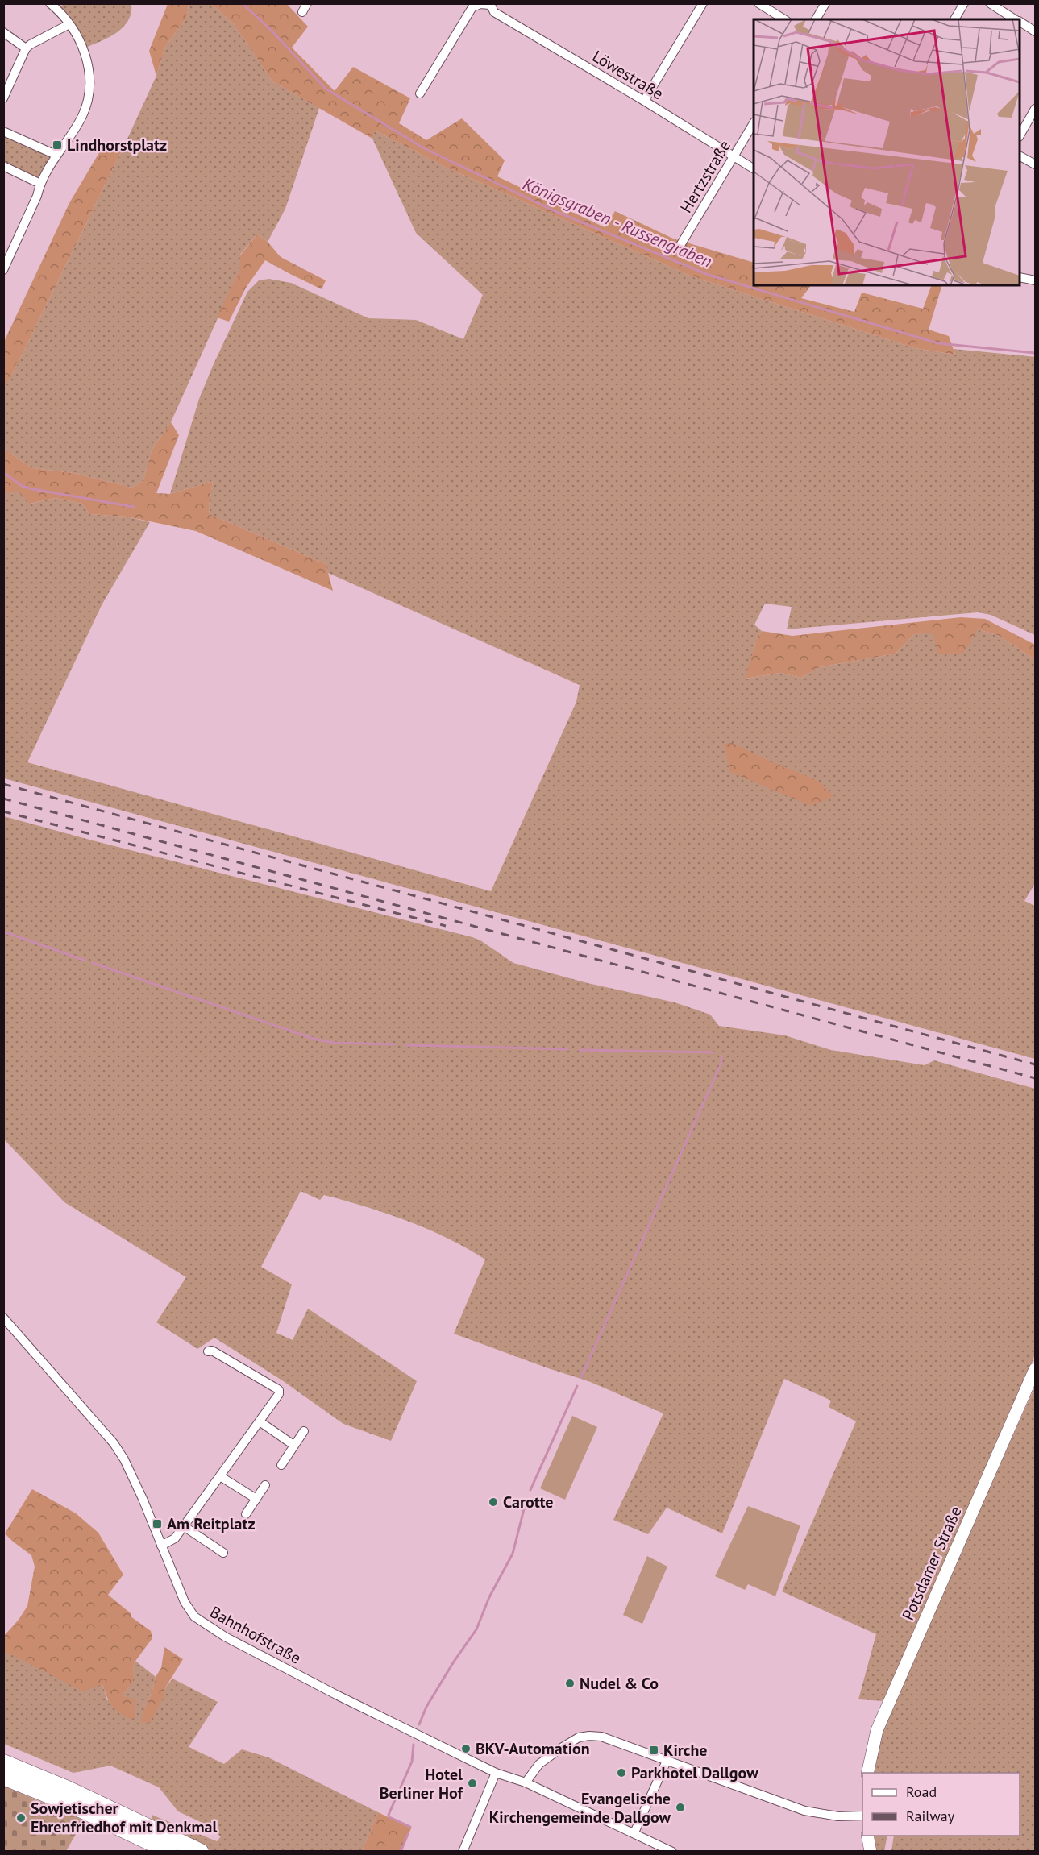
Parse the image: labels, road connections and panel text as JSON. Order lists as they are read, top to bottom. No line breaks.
{"streets":{"street":["Löwestraße","Hertzstraße","Potsdamer Straße","Bahnhofstraße"]},"crossings":[["Löwestraße","Hertzstraße"]],"water":["Königsgraben - Russengraben"],"places":{"transit":["Lindhorstplatz","Am Reitplatz","Kirche"],"other":["Carotte","Nudel & Co","BKV-Automation","Parkhotel Dallgow","Hotel Berliner Hof","Evangelische Kirchengemeinde Dallgow","Sowjetischer Ehrenfriedhof mit Denkmal"]},"legend":["Road","Railway"]}
